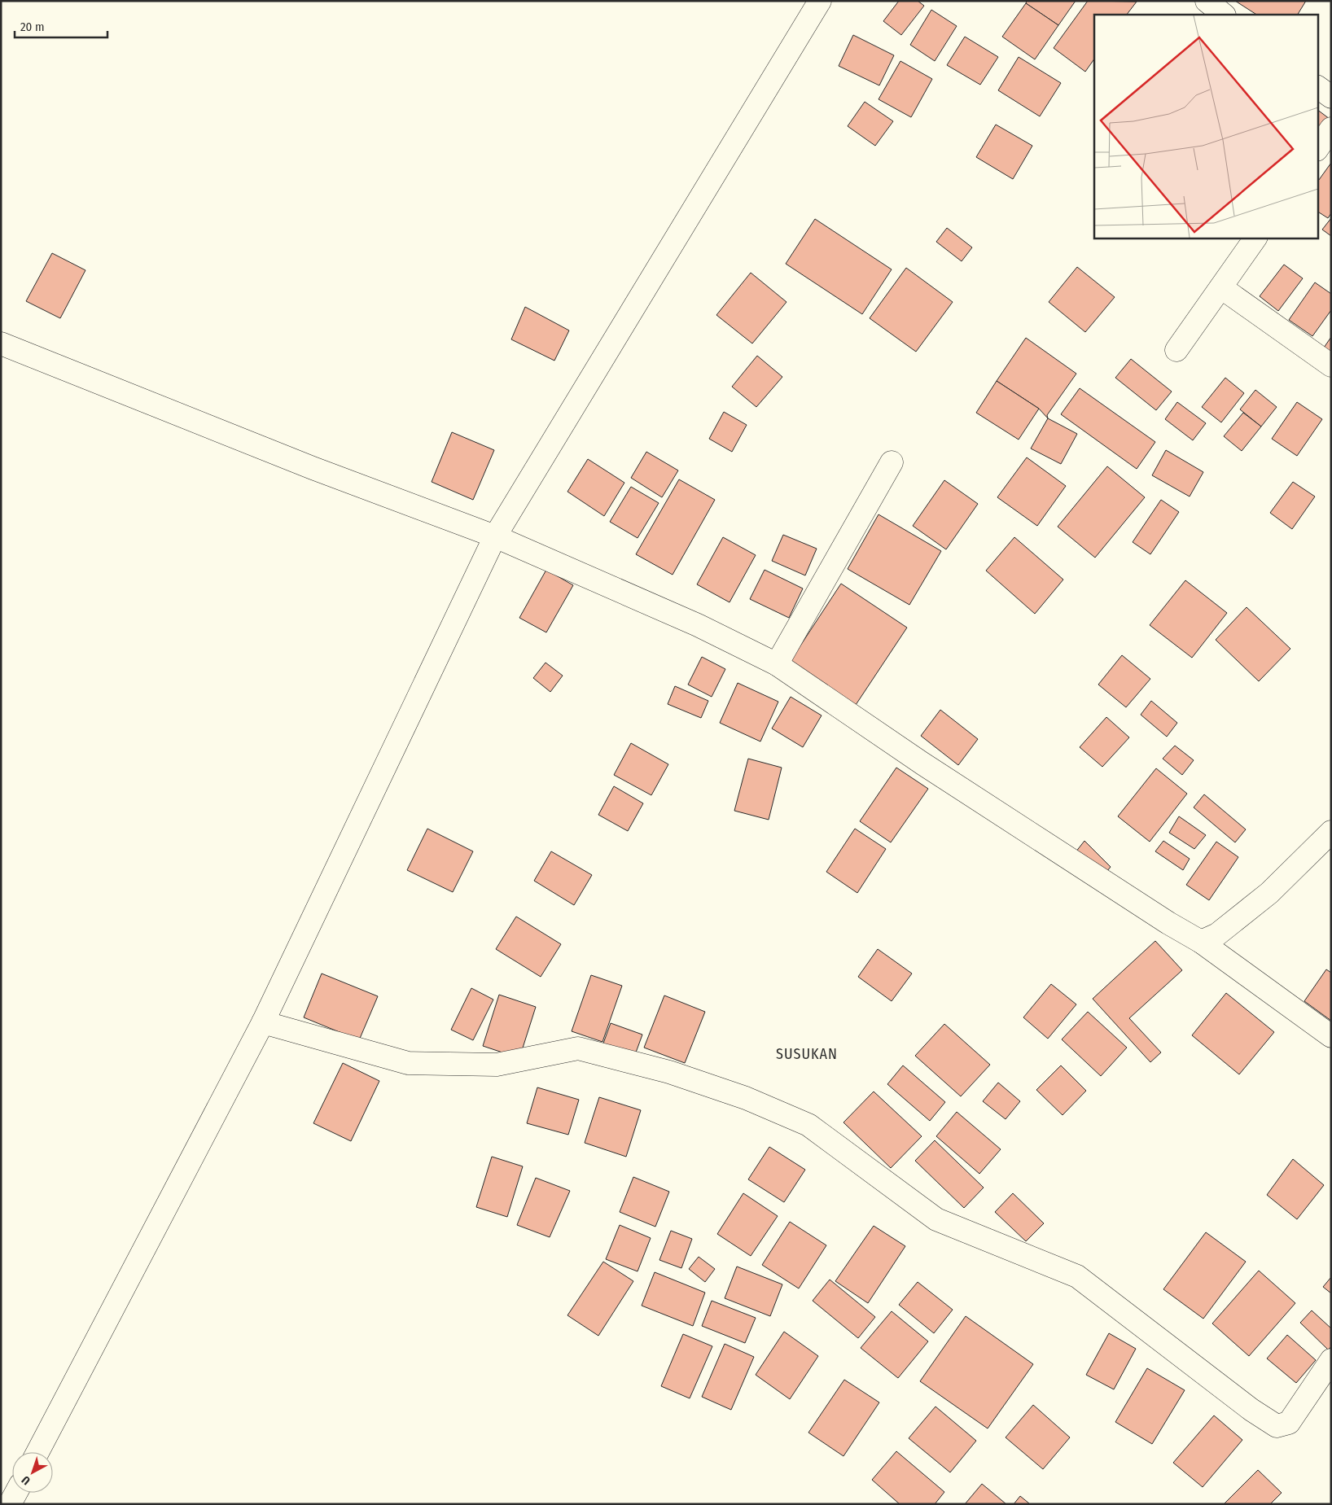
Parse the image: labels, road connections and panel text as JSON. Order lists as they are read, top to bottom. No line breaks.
{"districts":["SUSUKAN"],"scale_bar":"20 m","north":"bottom left"}
